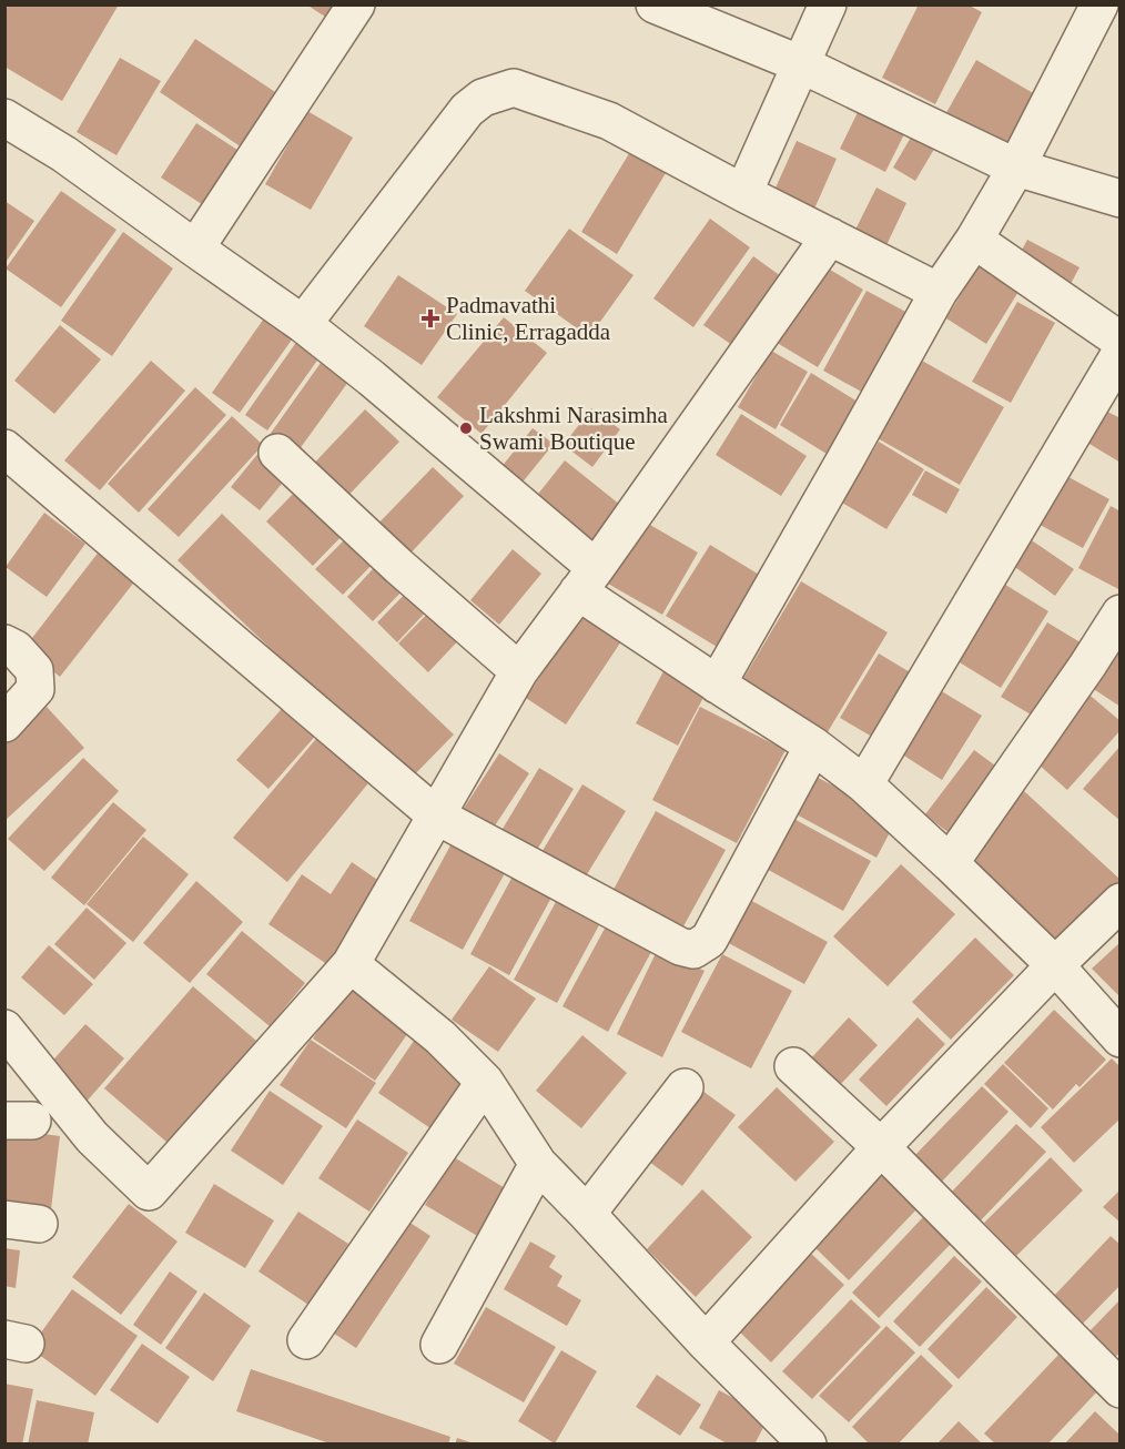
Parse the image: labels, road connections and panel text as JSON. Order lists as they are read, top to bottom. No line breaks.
{"places":{"health":["Padmavathi Clinic, Erragadda"],"other":["Lakshmi Narasimha Swami Boutique"]}}
